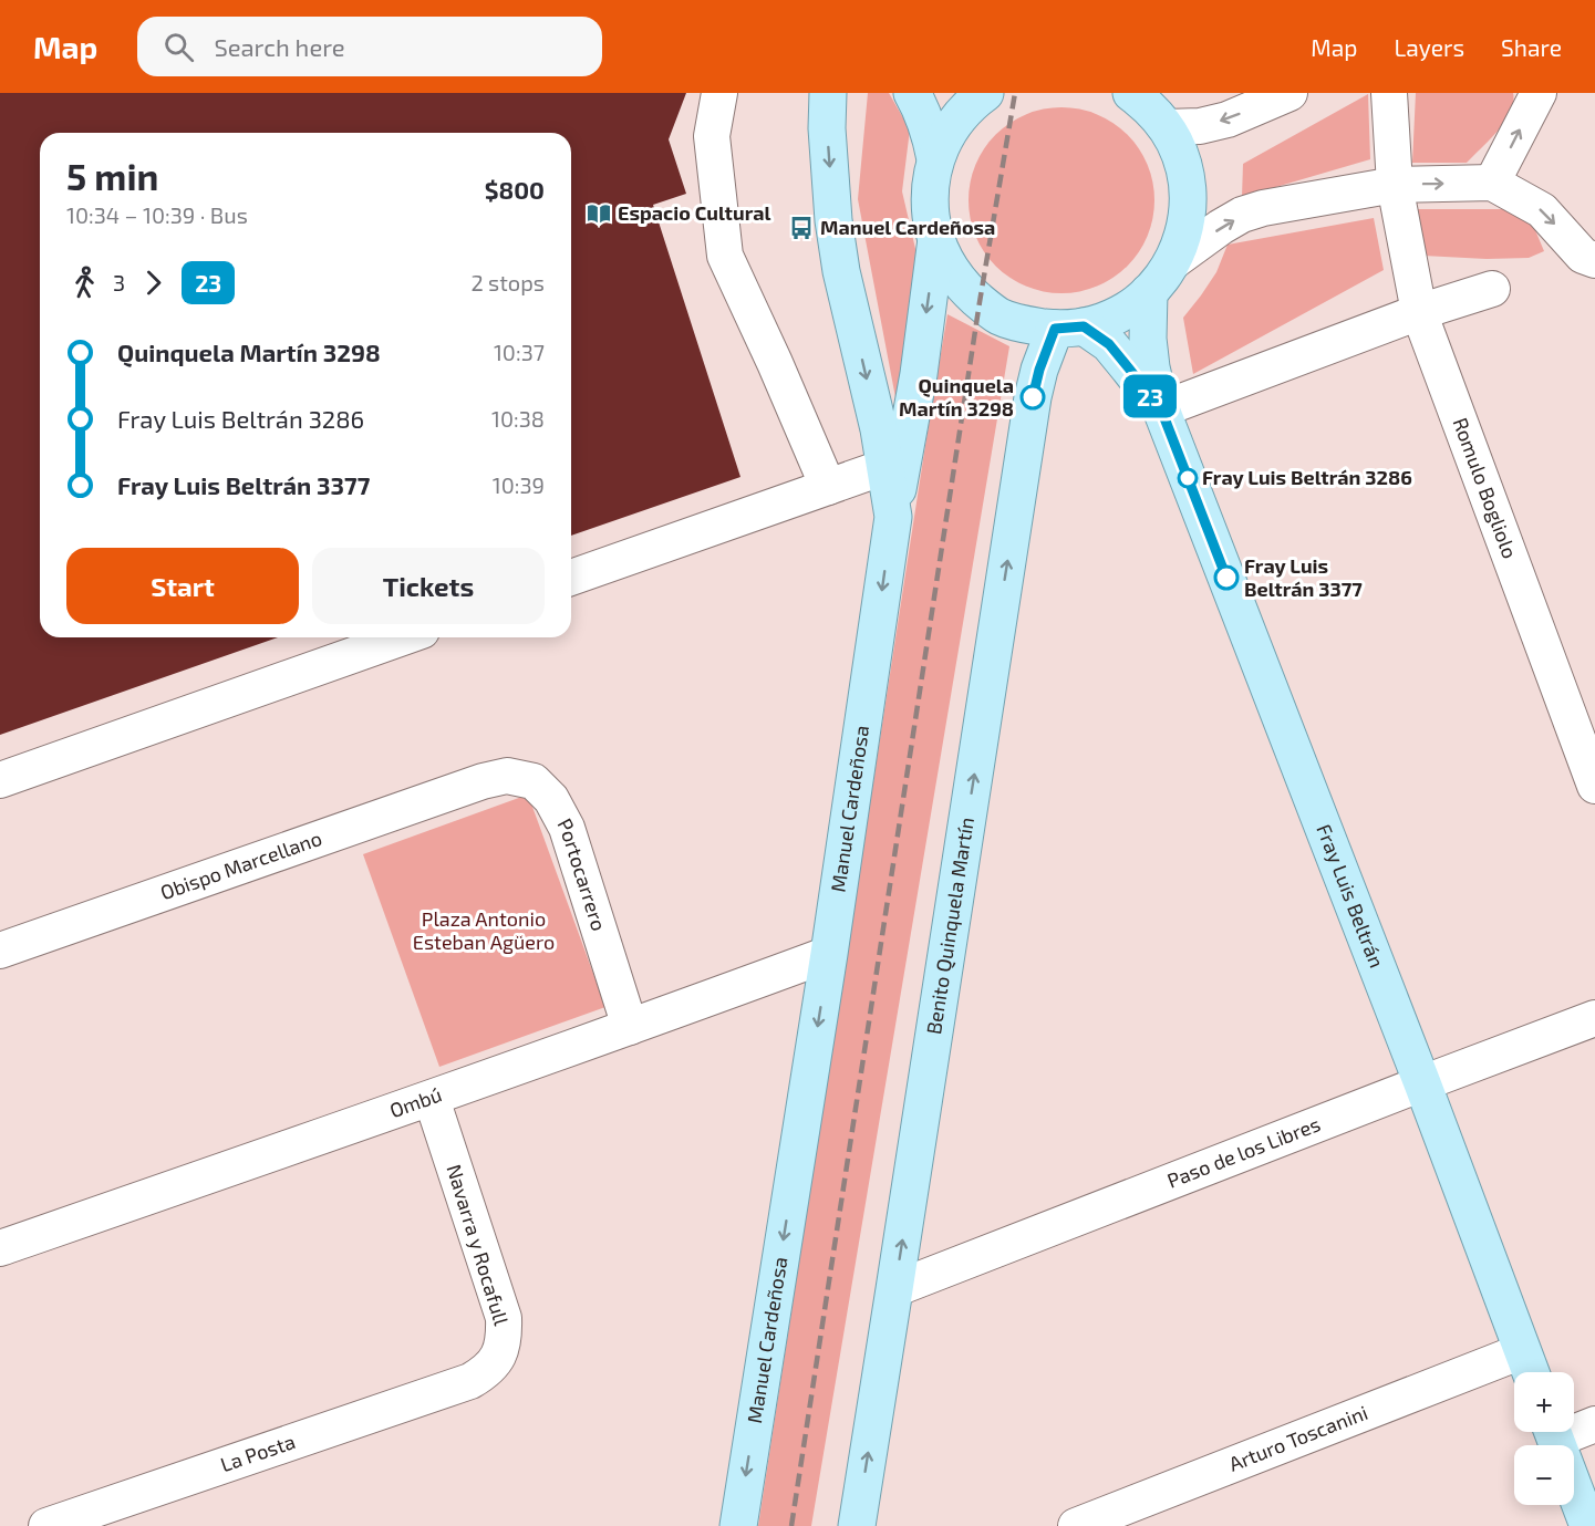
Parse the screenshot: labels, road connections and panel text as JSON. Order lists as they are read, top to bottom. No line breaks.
{"streets":{"main road":["Manuel Cardeñosa","Fray Luis Beltrán","Benito Quinquela Martín"],"street":["Romulo Bogliolo","Obispo Marcellano","Portocarrero","Ombú","Paso de los Libres","Navarra y Rocafull","Arturo Toscanini","La Posta"]},"crossings":[["Manuel Cardeñosa","Ombú"],["Obispo Marcellano","Portocarrero"],["Portocarrero","Ombú"],["Fray Luis Beltrán","Paso de los Libres"],["Fray Luis Beltrán","Arturo Toscanini"],["Benito Quinquela Martín","Paso de los Libres"],["Ombú","Navarra y Rocafull"],["Navarra y Rocafull","La Posta"]],"one_way":["Benito Quinquela Martín"],"parks":["Plaza Antonio Esteban Agüero"],"places":{"library":["Espacio Cultural"],"bus stop":["Manuel Cardeñosa"],"other":["Quinquela Martín 3298","Fray Luis Beltrán 3286","Fray Luis Beltrán 3377"]},"lines":["bus line 23"],"page":{"header":"Map","search":"Search here","nav":["Map","Layers","Share"],"on_map":"23","heading":["5 min","10:34 – 10:39 · Bus","$800"],"legs":["3","23","2 stops"],"list":[{"name":"Quinquela Martín 3298","value":"10:37"},{"name":"Fray Luis Beltrán 3286","value":"10:38"},{"name":"Fray Luis Beltrán 3377","value":"10:39"}],"buttons":["Start","Tickets"],"map_buttons":["+","−"]}}
